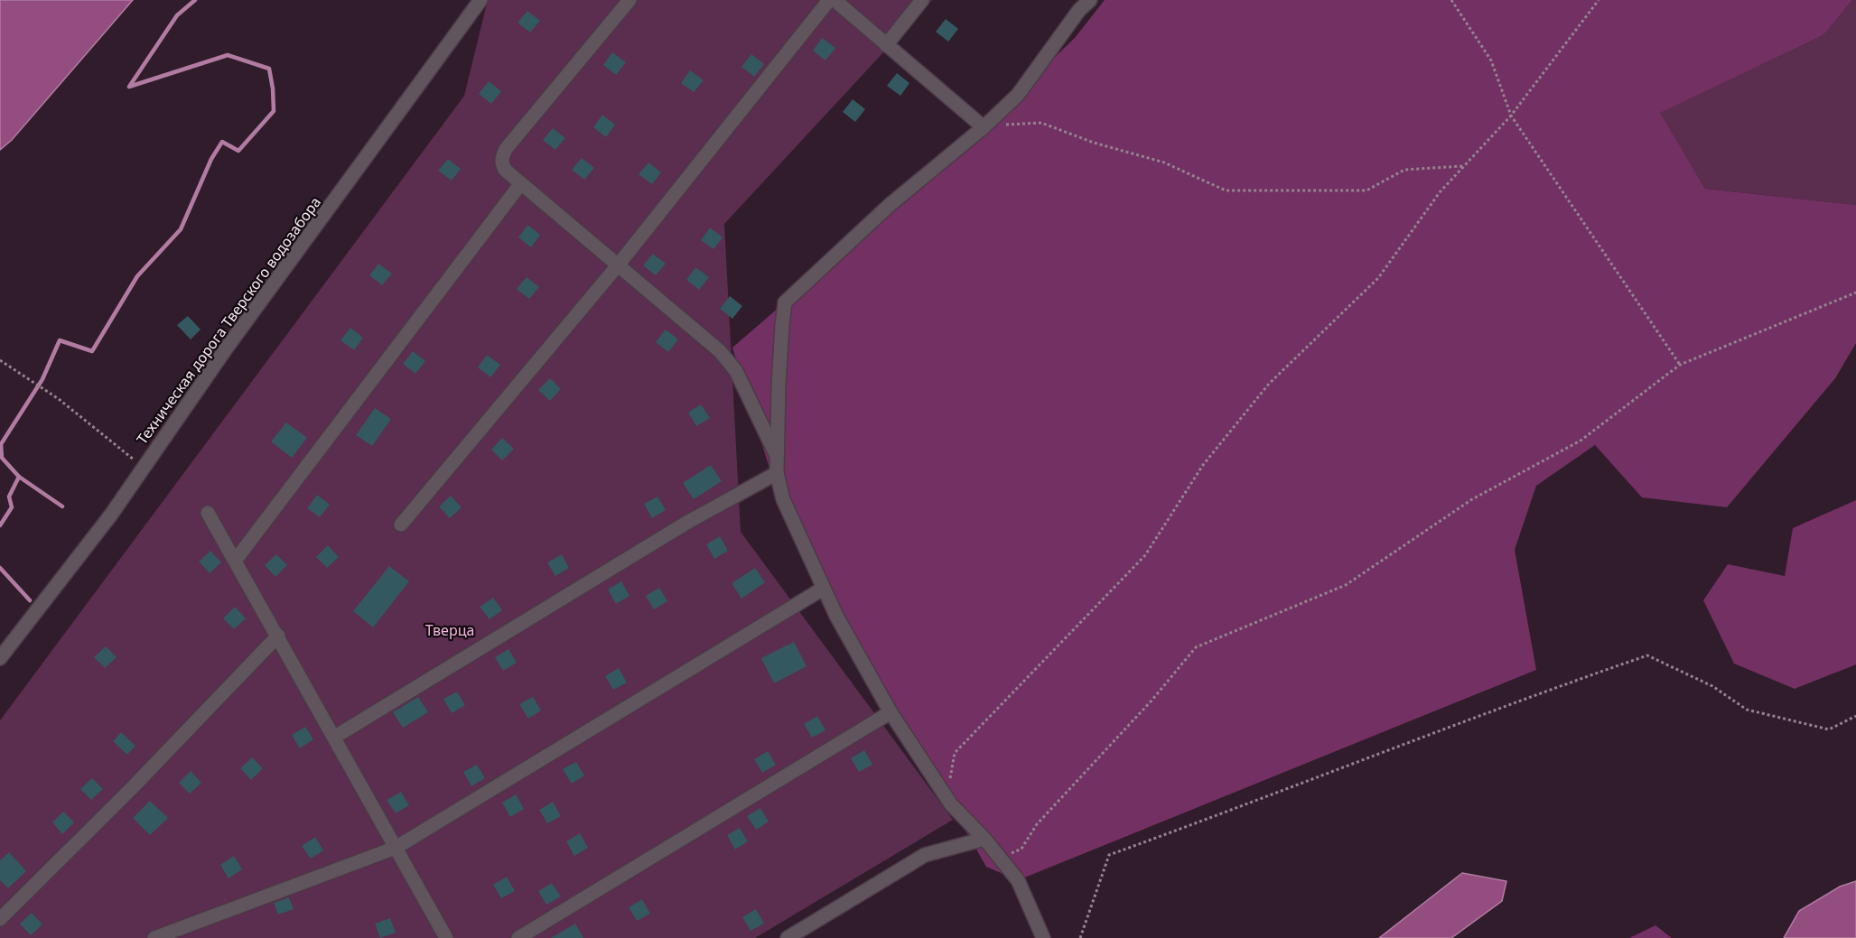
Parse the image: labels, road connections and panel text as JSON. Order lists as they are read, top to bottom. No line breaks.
{"streets":{"street":["Техническая дорога Тверского водозабора"]},"parks":["Тверца"]}
